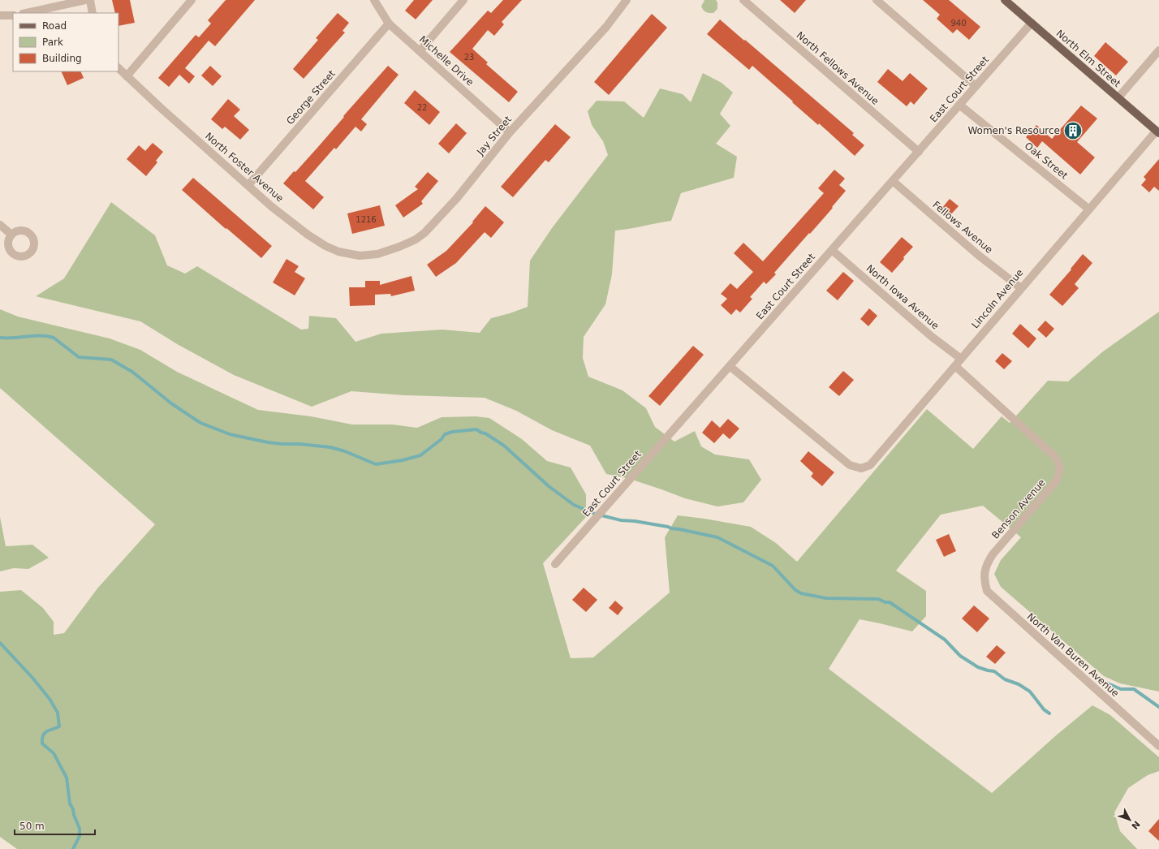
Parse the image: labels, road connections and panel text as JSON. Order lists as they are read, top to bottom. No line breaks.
{"streets":{"main road":["North Elm Street"],"street":["Michelle Drive","North Fellows Avenue","East Court Street","George Street","Jay Street","Oak Street","North Foster Avenue","Fellows Avenue","North Iowa Avenue","Lincoln Avenue","Benson Avenue","North Van Buren Avenue"]},"crossings":[["North Elm Street","East Court Street"],["North Elm Street","Lincoln Avenue"],["Michelle Drive","George Street"],["Michelle Drive","Jay Street"],["North Fellows Avenue","East Court Street"],["East Court Street","Oak Street"],["East Court Street","Fellows Avenue"],["East Court Street","North Iowa Avenue"],["East Court Street","Lincoln Avenue"],["George Street","North Foster Avenue"],["Jay Street","North Foster Avenue"],["Oak Street","Lincoln Avenue"],["Fellows Avenue","Lincoln Avenue"],["North Iowa Avenue","Lincoln Avenue"],["Lincoln Avenue","Benson Avenue"],["Benson Avenue","North Van Buren Avenue"]],"places":{"building":["Women's Resource"]},"house_numbers":["940","23","22","1216"],"legend":["Road","Park","Building"],"scale_bar":"50 m","north":"bottom right"}
